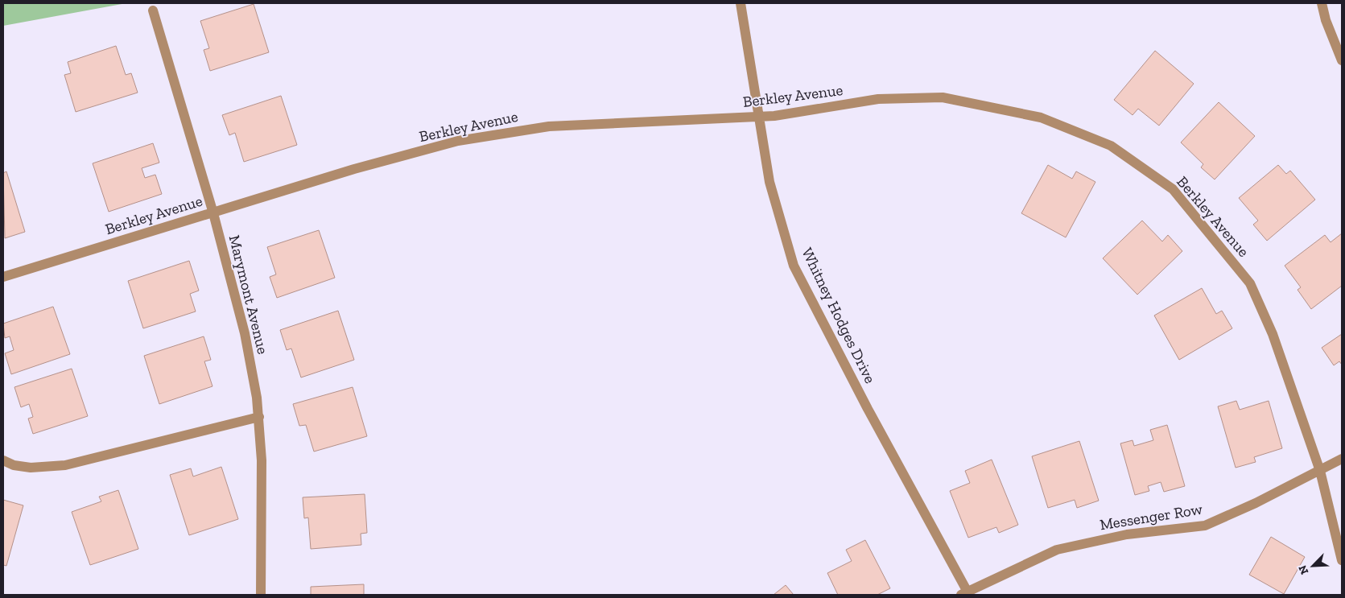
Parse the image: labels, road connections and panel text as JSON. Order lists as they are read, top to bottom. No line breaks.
{"streets":{"street":["Berkley Avenue","Marymont Avenue","Whitney Hodges Drive","Messenger Row"]},"crossings":[["Berkley Avenue","Marymont Avenue"],["Berkley Avenue","Whitney Hodges Drive"],["Berkley Avenue","Messenger Row"],["Whitney Hodges Drive","Messenger Row"]],"north":"bottom left"}
